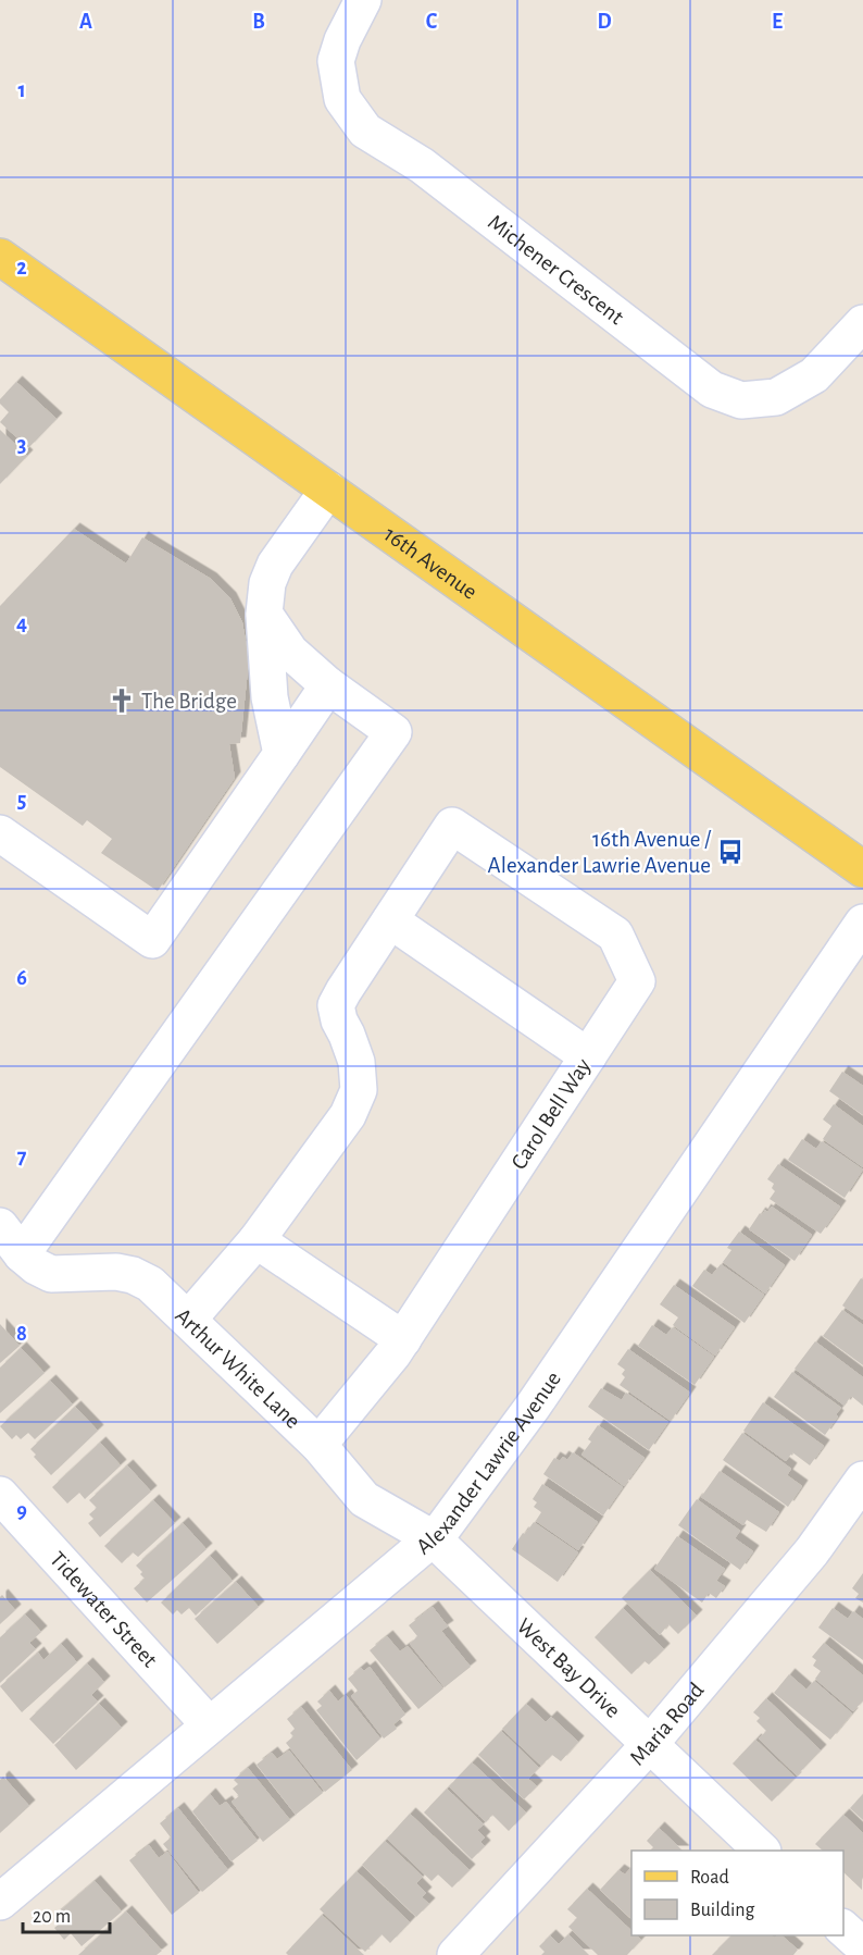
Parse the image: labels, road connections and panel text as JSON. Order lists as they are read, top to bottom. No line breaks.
{"streets":{"main road":["16th Avenue"],"street":["Michener Crescent","Carol Bell Way","Arthur White Lane","Alexander Lawrie Avenue","Tidewater Street","West Bay Drive","Maria Road"]},"crossings":[["Carol Bell Way","Arthur White Lane"],["Arthur White Lane","Alexander Lawrie Avenue"],["Arthur White Lane","West Bay Drive"],["Alexander Lawrie Avenue","Tidewater Street"],["Alexander Lawrie Avenue","West Bay Drive"],["West Bay Drive","Maria Road"]],"places":{"church":["The Bridge"],"bus stop":["16th Avenue / Alexander Lawrie Avenue"]},"legend":["Road","Building"],"scale_bar":"20 m","grid":{"columns":["A","B","C","D","E"],"rows":["1","2","3","4","5","6","7","8","9"]}}
